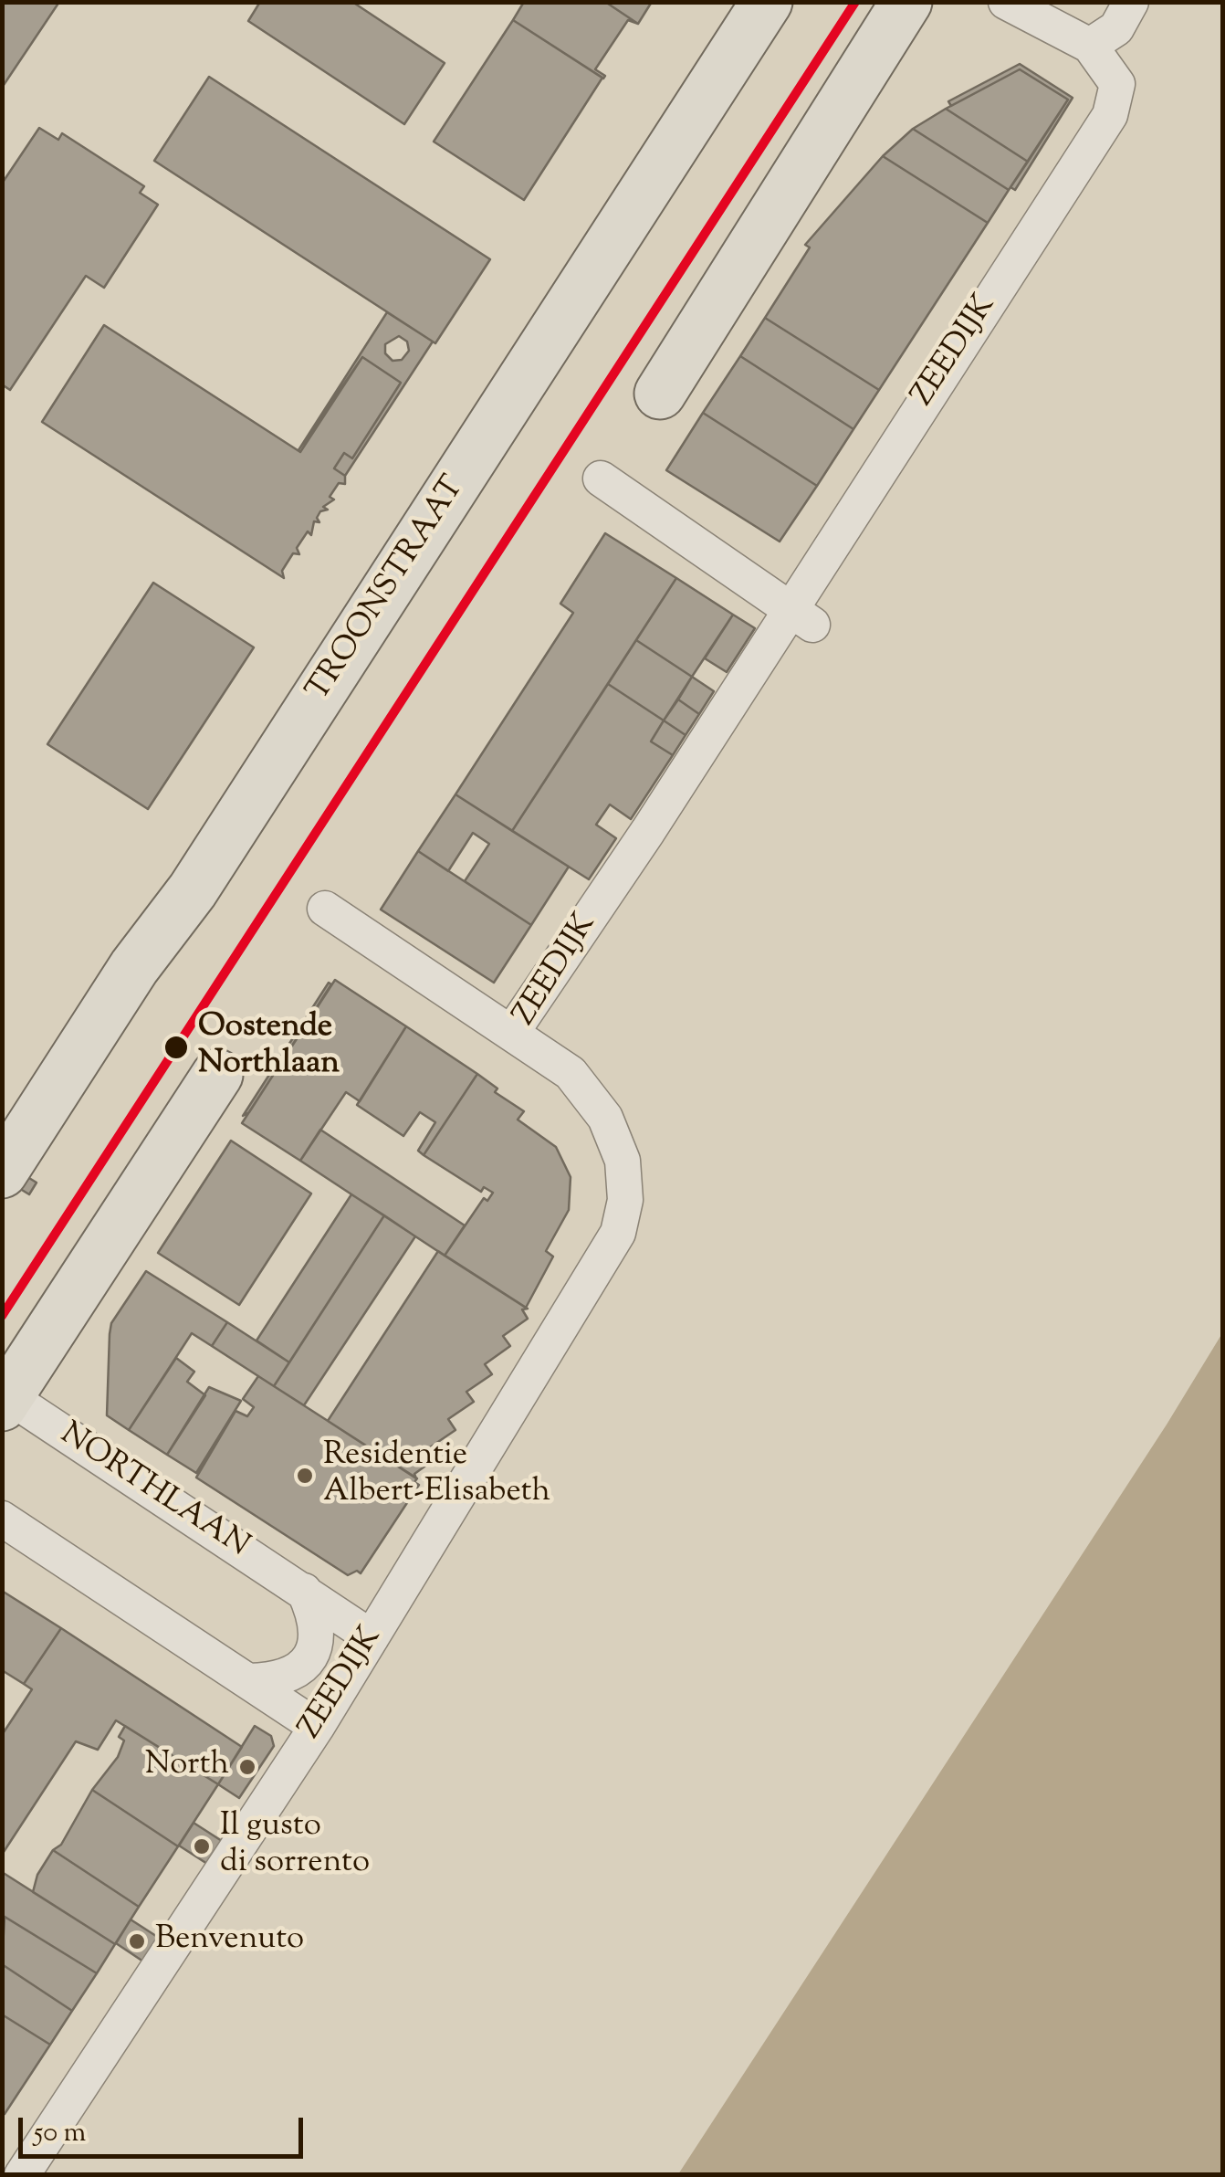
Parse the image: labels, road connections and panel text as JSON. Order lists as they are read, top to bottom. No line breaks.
{"streets":{"main road":["TROONSTRAAT"],"street":["ZEEDIJK","NORTHLAAN"]},"crossings":[["ZEEDIJK","NORTHLAAN"]],"places":["Oostende Northlaan","Residentie Albert-Elisabeth","North","Il gusto di sorrento","Benvenuto"],"scale_bar":"50 m"}
